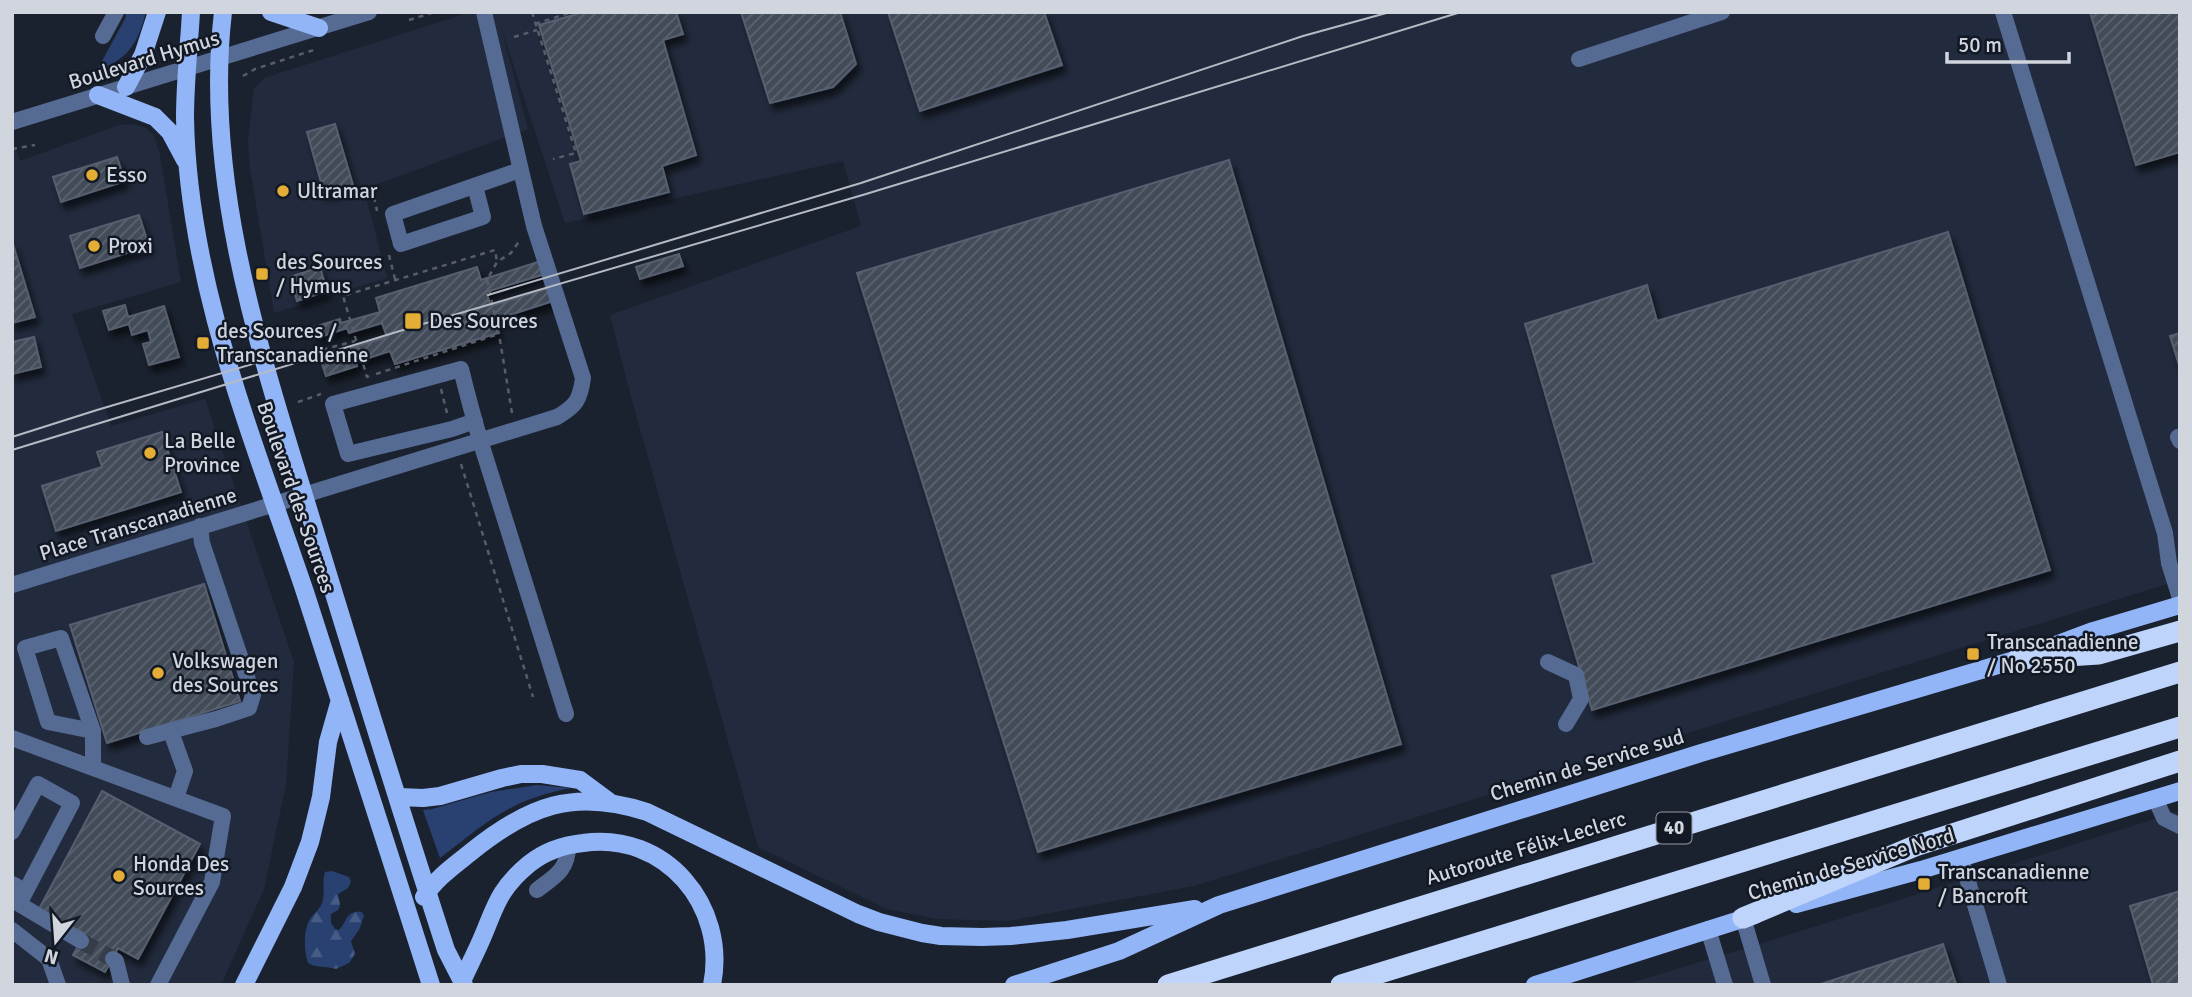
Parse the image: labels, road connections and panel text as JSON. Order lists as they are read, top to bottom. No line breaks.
{"streets":{"highway":["40","Autoroute Félix-Leclerc"],"main road":["Boulevard des Sources","Chemin de Service sud","Chemin de Service Nord"],"street":["Boulevard Hymus","Place Transcanadienne"]},"crossings":[["Boulevard Hymus","Boulevard des Sources"],["Boulevard des Sources","Place Transcanadienne"]],"places":{"other":["Esso","Ultramar","Proxi","La Belle Province","Volkswagen des Sources","Honda Des Sources"],"transit":["des Sources / Hymus","Des Sources","des Sources / Transcanadienne","Transcanadienne / No 2550","Transcanadienne / Bancroft"]},"scale_bar":"50 m","north":"bottom"}
